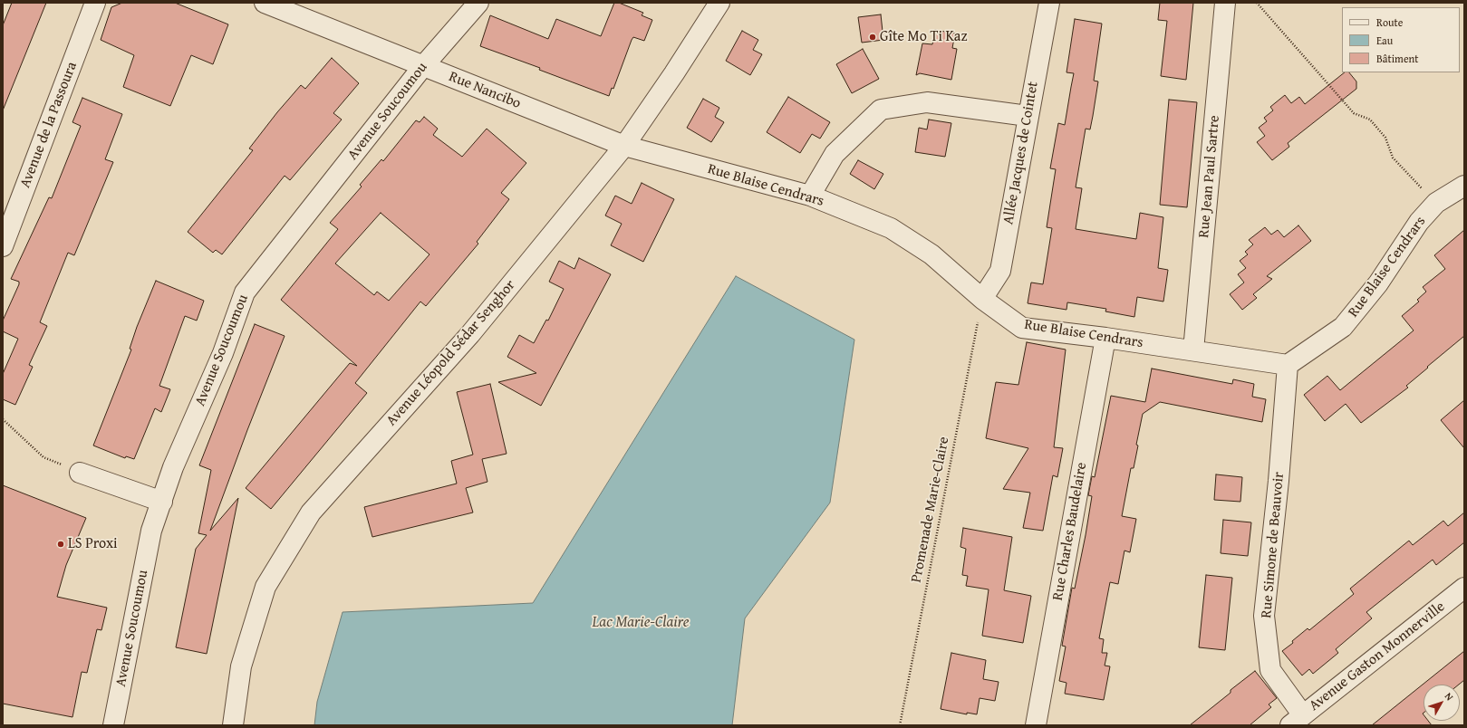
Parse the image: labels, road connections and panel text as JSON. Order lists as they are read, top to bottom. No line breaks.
{"streets":{"street":["Rue Nancibo","Avenue Soucoumou","Avenue de la Passoura","Allée Jacques de Cointet","Rue Jean Paul Sartre","Rue Blaise Cendrars","Avenue Léopold Sédar Senghor","Rue Charles Baudelaire","Rue Simone de Beauvoir","Avenue Gaston Monnerville"],"path":["Promenade Marie-Claire"]},"crossings":[["Rue Nancibo","Avenue Soucoumou"],["Rue Nancibo","Rue Blaise Cendrars"],["Rue Nancibo","Avenue Léopold Sédar Senghor"],["Allée Jacques de Cointet","Rue Blaise Cendrars"],["Allée Jacques de Cointet","Promenade Marie-Claire"],["Rue Jean Paul Sartre","Rue Blaise Cendrars"],["Rue Blaise Cendrars","Avenue Léopold Sédar Senghor"],["Rue Blaise Cendrars","Promenade Marie-Claire"],["Rue Blaise Cendrars","Rue Charles Baudelaire"],["Rue Blaise Cendrars","Rue Simone de Beauvoir"],["Rue Simone de Beauvoir","Avenue Gaston Monnerville"]],"water":["Lac Marie-Claire"],"places":["Gîte Mo Ti Kaz","LS Proxi"],"legend":["Route","Eau","Bâtiment"],"north":"top right"}
